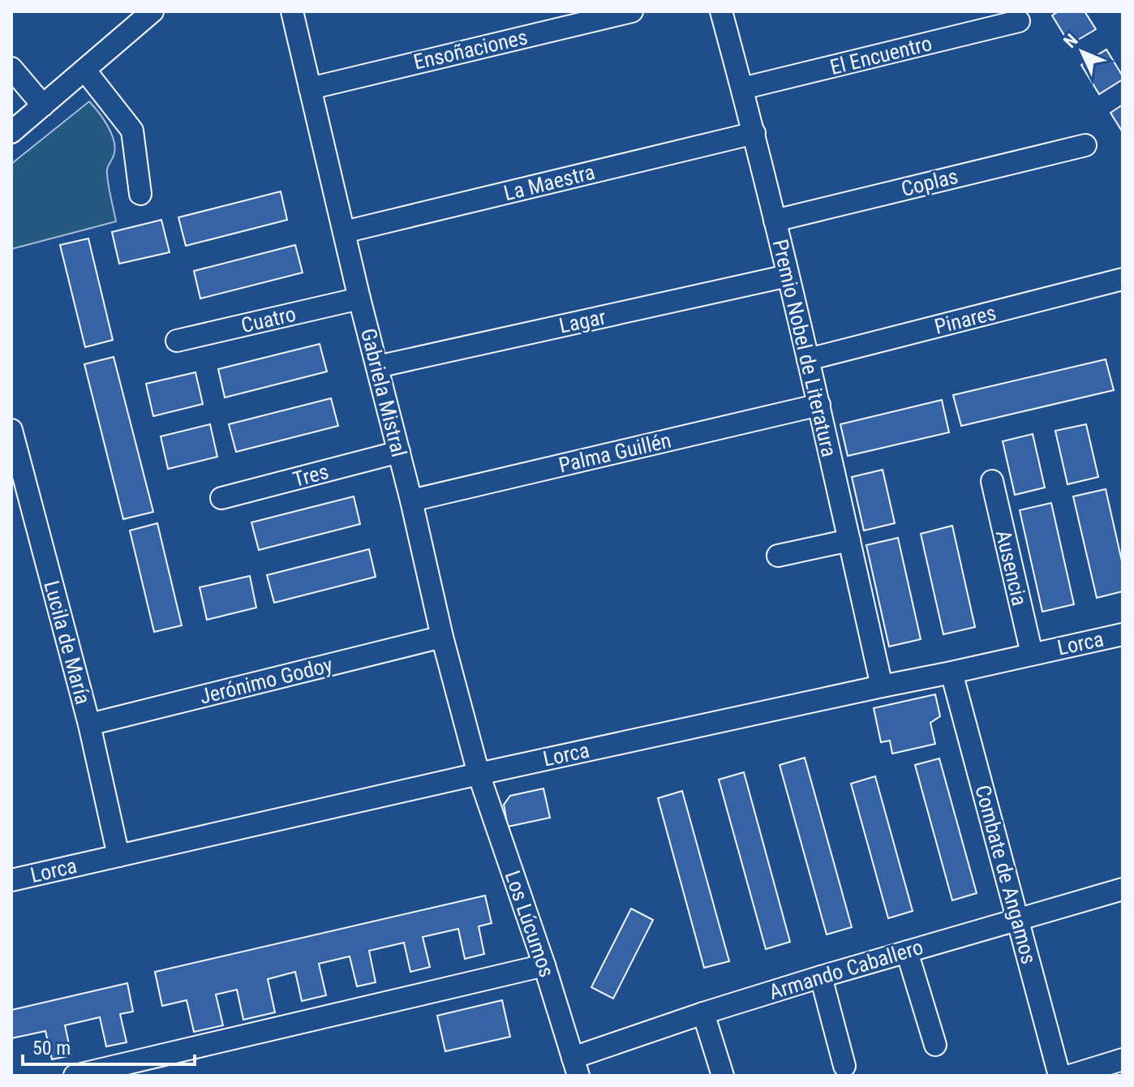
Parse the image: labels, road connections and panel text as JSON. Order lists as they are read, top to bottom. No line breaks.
{"streets":{"street":["Ensoñaciones","El Encuentro","La Maestra","Coplas","Cuatro","Pinares","Lagar","Premio Nobel de Literatura","Gabriela Mistral","Palma Guillén","Tres","Ausencia","Lucila de María","Lorca","Jerónimo Godoy","Combate de Angamos","Los Lúcumos","Armando Caballero"]},"crossings":[["Ensoñaciones","Gabriela Mistral"],["El Encuentro","Premio Nobel de Literatura"],["La Maestra","Premio Nobel de Literatura"],["La Maestra","Gabriela Mistral"],["Coplas","Premio Nobel de Literatura"],["Cuatro","Gabriela Mistral"],["Pinares","Premio Nobel de Literatura"],["Lagar","Premio Nobel de Literatura"],["Lagar","Gabriela Mistral"],["Premio Nobel de Literatura","Palma Guillén"],["Premio Nobel de Literatura","Lorca"],["Gabriela Mistral","Palma Guillén"],["Gabriela Mistral","Tres"],["Gabriela Mistral","Lorca"],["Gabriela Mistral","Jerónimo Godoy"],["Gabriela Mistral","Los Lúcumos"],["Ausencia","Lorca"],["Lucila de María","Lorca"],["Lucila de María","Jerónimo Godoy"],["Lorca","Combate de Angamos"],["Lorca","Los Lúcumos"],["Combate de Angamos","Armando Caballero"],["Los Lúcumos","Armando Caballero"]],"scale_bar":"50 m","north":"top left"}
